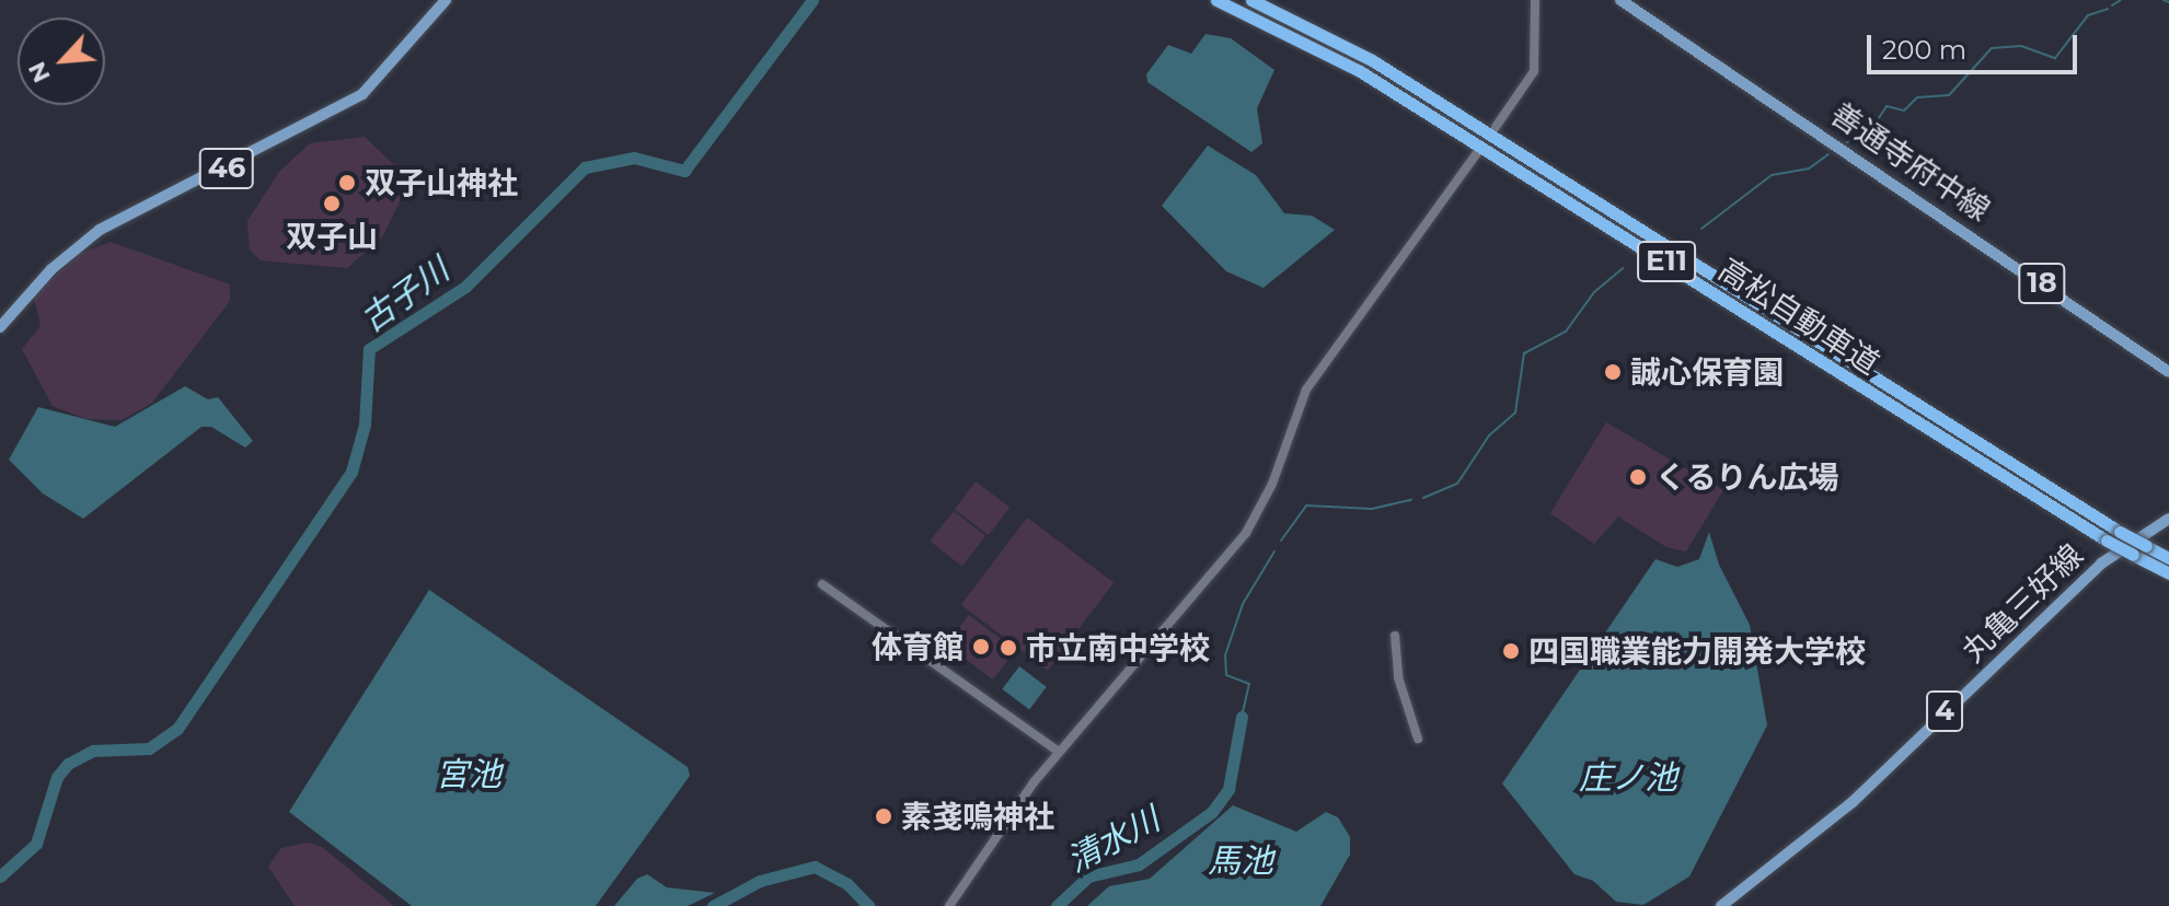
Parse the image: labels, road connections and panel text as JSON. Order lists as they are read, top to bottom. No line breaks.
{"streets":{"highway":["E11","高松自動車道"],"main road":["善通寺府中線","46","18","丸亀三好線","4"]},"water":["古子川","宮池","庄ノ池","清水川","馬池"],"places":["双子山神社","双子山","誠心保育園","くるりん広場","体育館","市立南中学校","四国職業能力開発大学校","素戔嗚神社"],"scale_bar":"200 m","north":"bottom left"}
